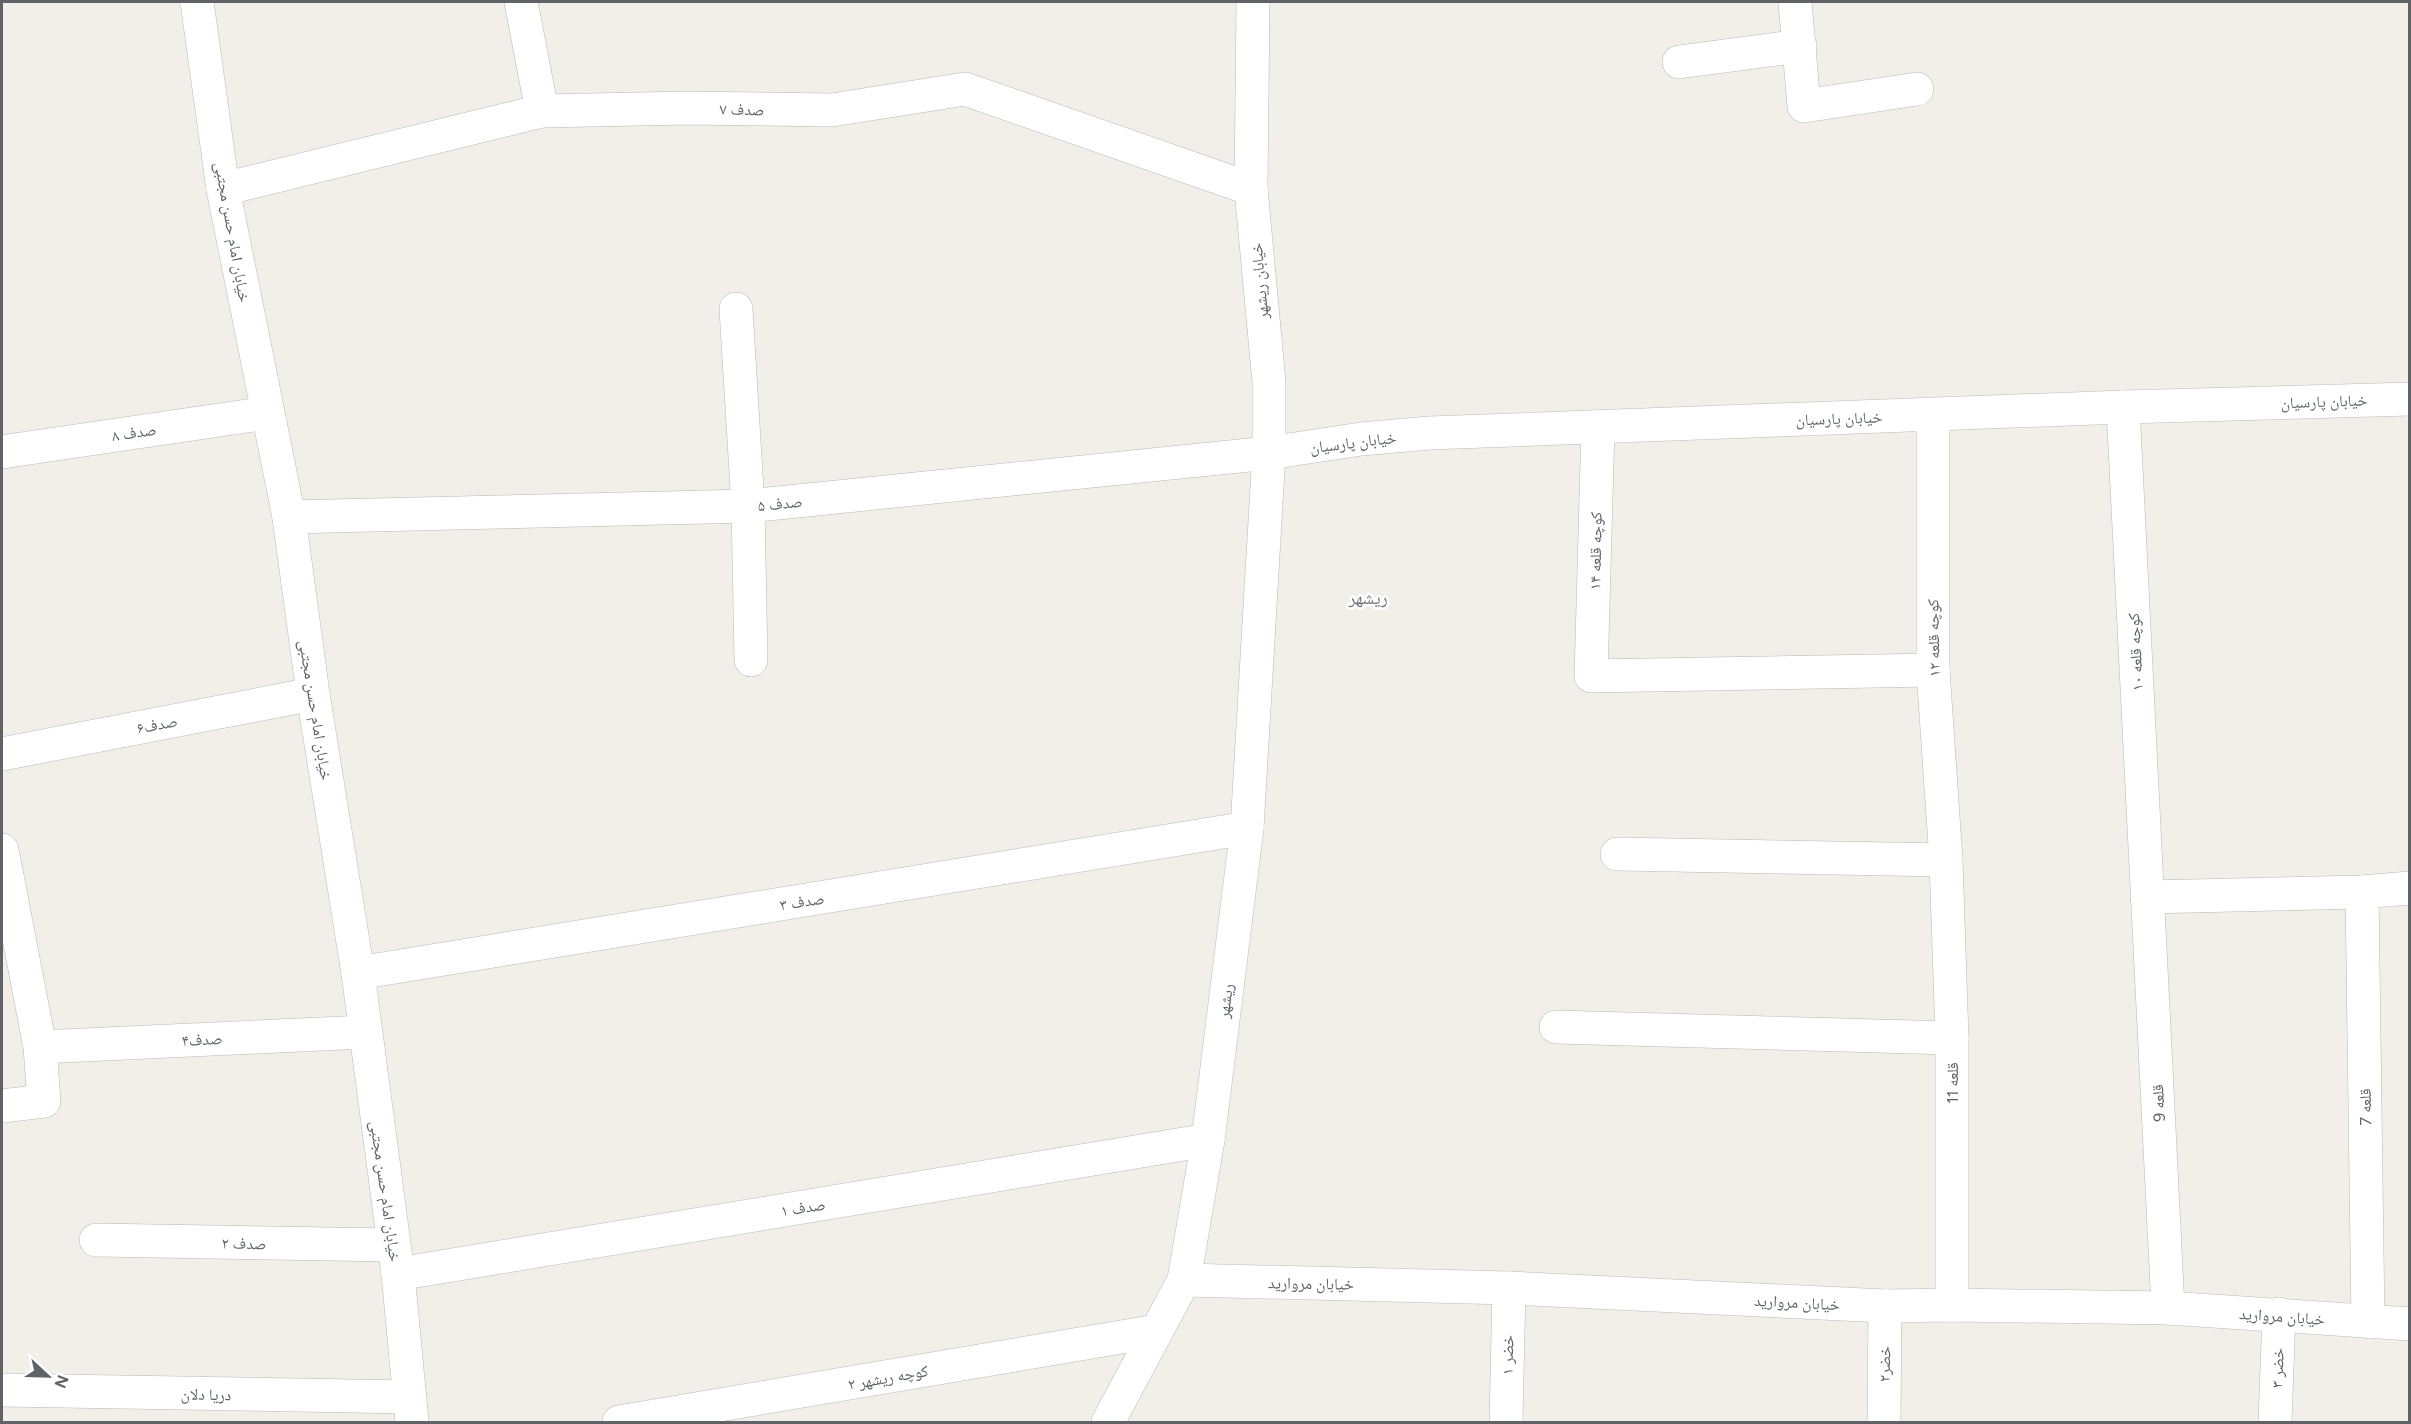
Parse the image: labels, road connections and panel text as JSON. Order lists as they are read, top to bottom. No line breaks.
{"streets":{"street":["صدف ۷","خیابان امام حسن مجتبی","خیابان ریشهر","خیابان پارسیان","صدف ۸","صدف ۵","کوچه قلعه ۱۴","کوچه قلعه ۱۲","کوچه قلعه ۱۰","صدف۶","صدف ۳","ریشهر","صدف۴","قلعه 11","قلعه 9","قلعه 7","صدف ۱","صدف ۲","خیابان مروارید","خضر ۱","خضر۲","خضر ۳","کوچه ریشهر ۲","دریا دلان"]},"crossings":[["صدف ۷","خیابان امام حسن مجتبی"],["صدف ۷","خیابان ریشهر"],["خیابان امام حسن مجتبی","صدف ۸"],["خیابان امام حسن مجتبی","صدف ۵"],["خیابان امام حسن مجتبی","صدف۶"],["خیابان امام حسن مجتبی","صدف ۳"],["خیابان امام حسن مجتبی","صدف۴"],["خیابان امام حسن مجتبی","صدف ۱"],["خیابان امام حسن مجتبی","صدف ۲"],["خیابان امام حسن مجتبی","دریا دلان"],["خیابان ریشهر","خیابان پارسیان"],["خیابان ریشهر","صدف ۵"],["خیابان ریشهر","ریشهر"],["خیابان پارسیان","صدف ۵"],["خیابان پارسیان","کوچه قلعه ۱۴"],["خیابان پارسیان","کوچه قلعه ۱۲"],["خیابان پارسیان","کوچه قلعه ۱۰"],["کوچه قلعه ۱۴","کوچه قلعه ۱۲"],["کوچه قلعه ۱۲","قلعه 11"],["کوچه قلعه ۱۰","قلعه 9"],["صدف ۳","ریشهر"],["ریشهر","صدف ۱"],["ریشهر","خیابان مروارید"],["ریشهر","کوچه ریشهر ۲"],["قلعه 11","خیابان مروارید"],["قلعه 9","خیابان مروارید"],["قلعه 7","خیابان مروارید"],["صدف ۱","صدف ۲"],["خیابان مروارید","خضر ۱"],["خیابان مروارید","خضر۲"],["خیابان مروارید","خضر ۳"]],"districts":["ریشهر"],"north":"right"}
